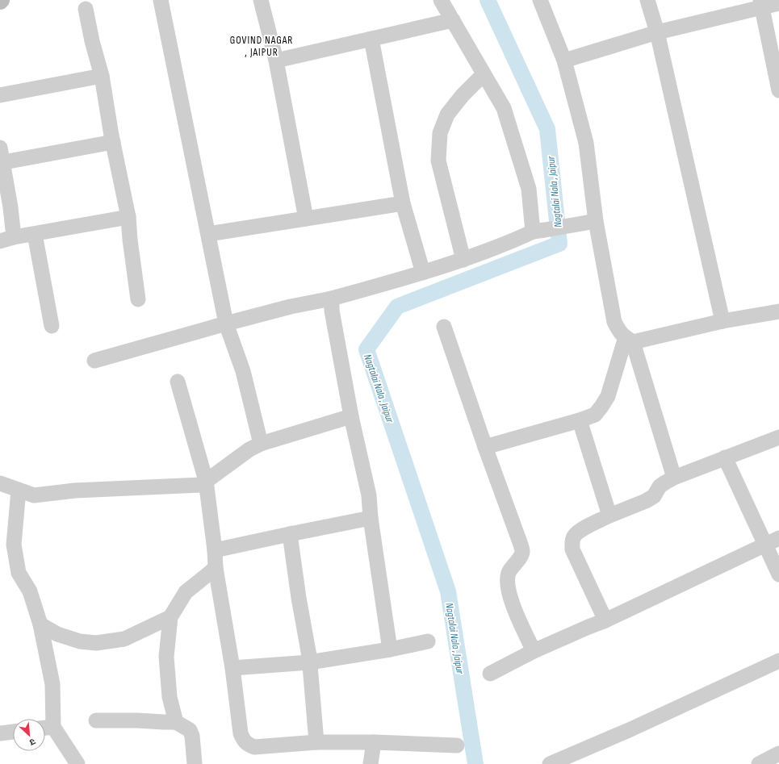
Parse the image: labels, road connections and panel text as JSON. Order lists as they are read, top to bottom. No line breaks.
{"districts":["GOVIND NAGAR , JAIPUR"],"water":["Nagtalai Nala , Jaipur"],"north":"bottom right"}
